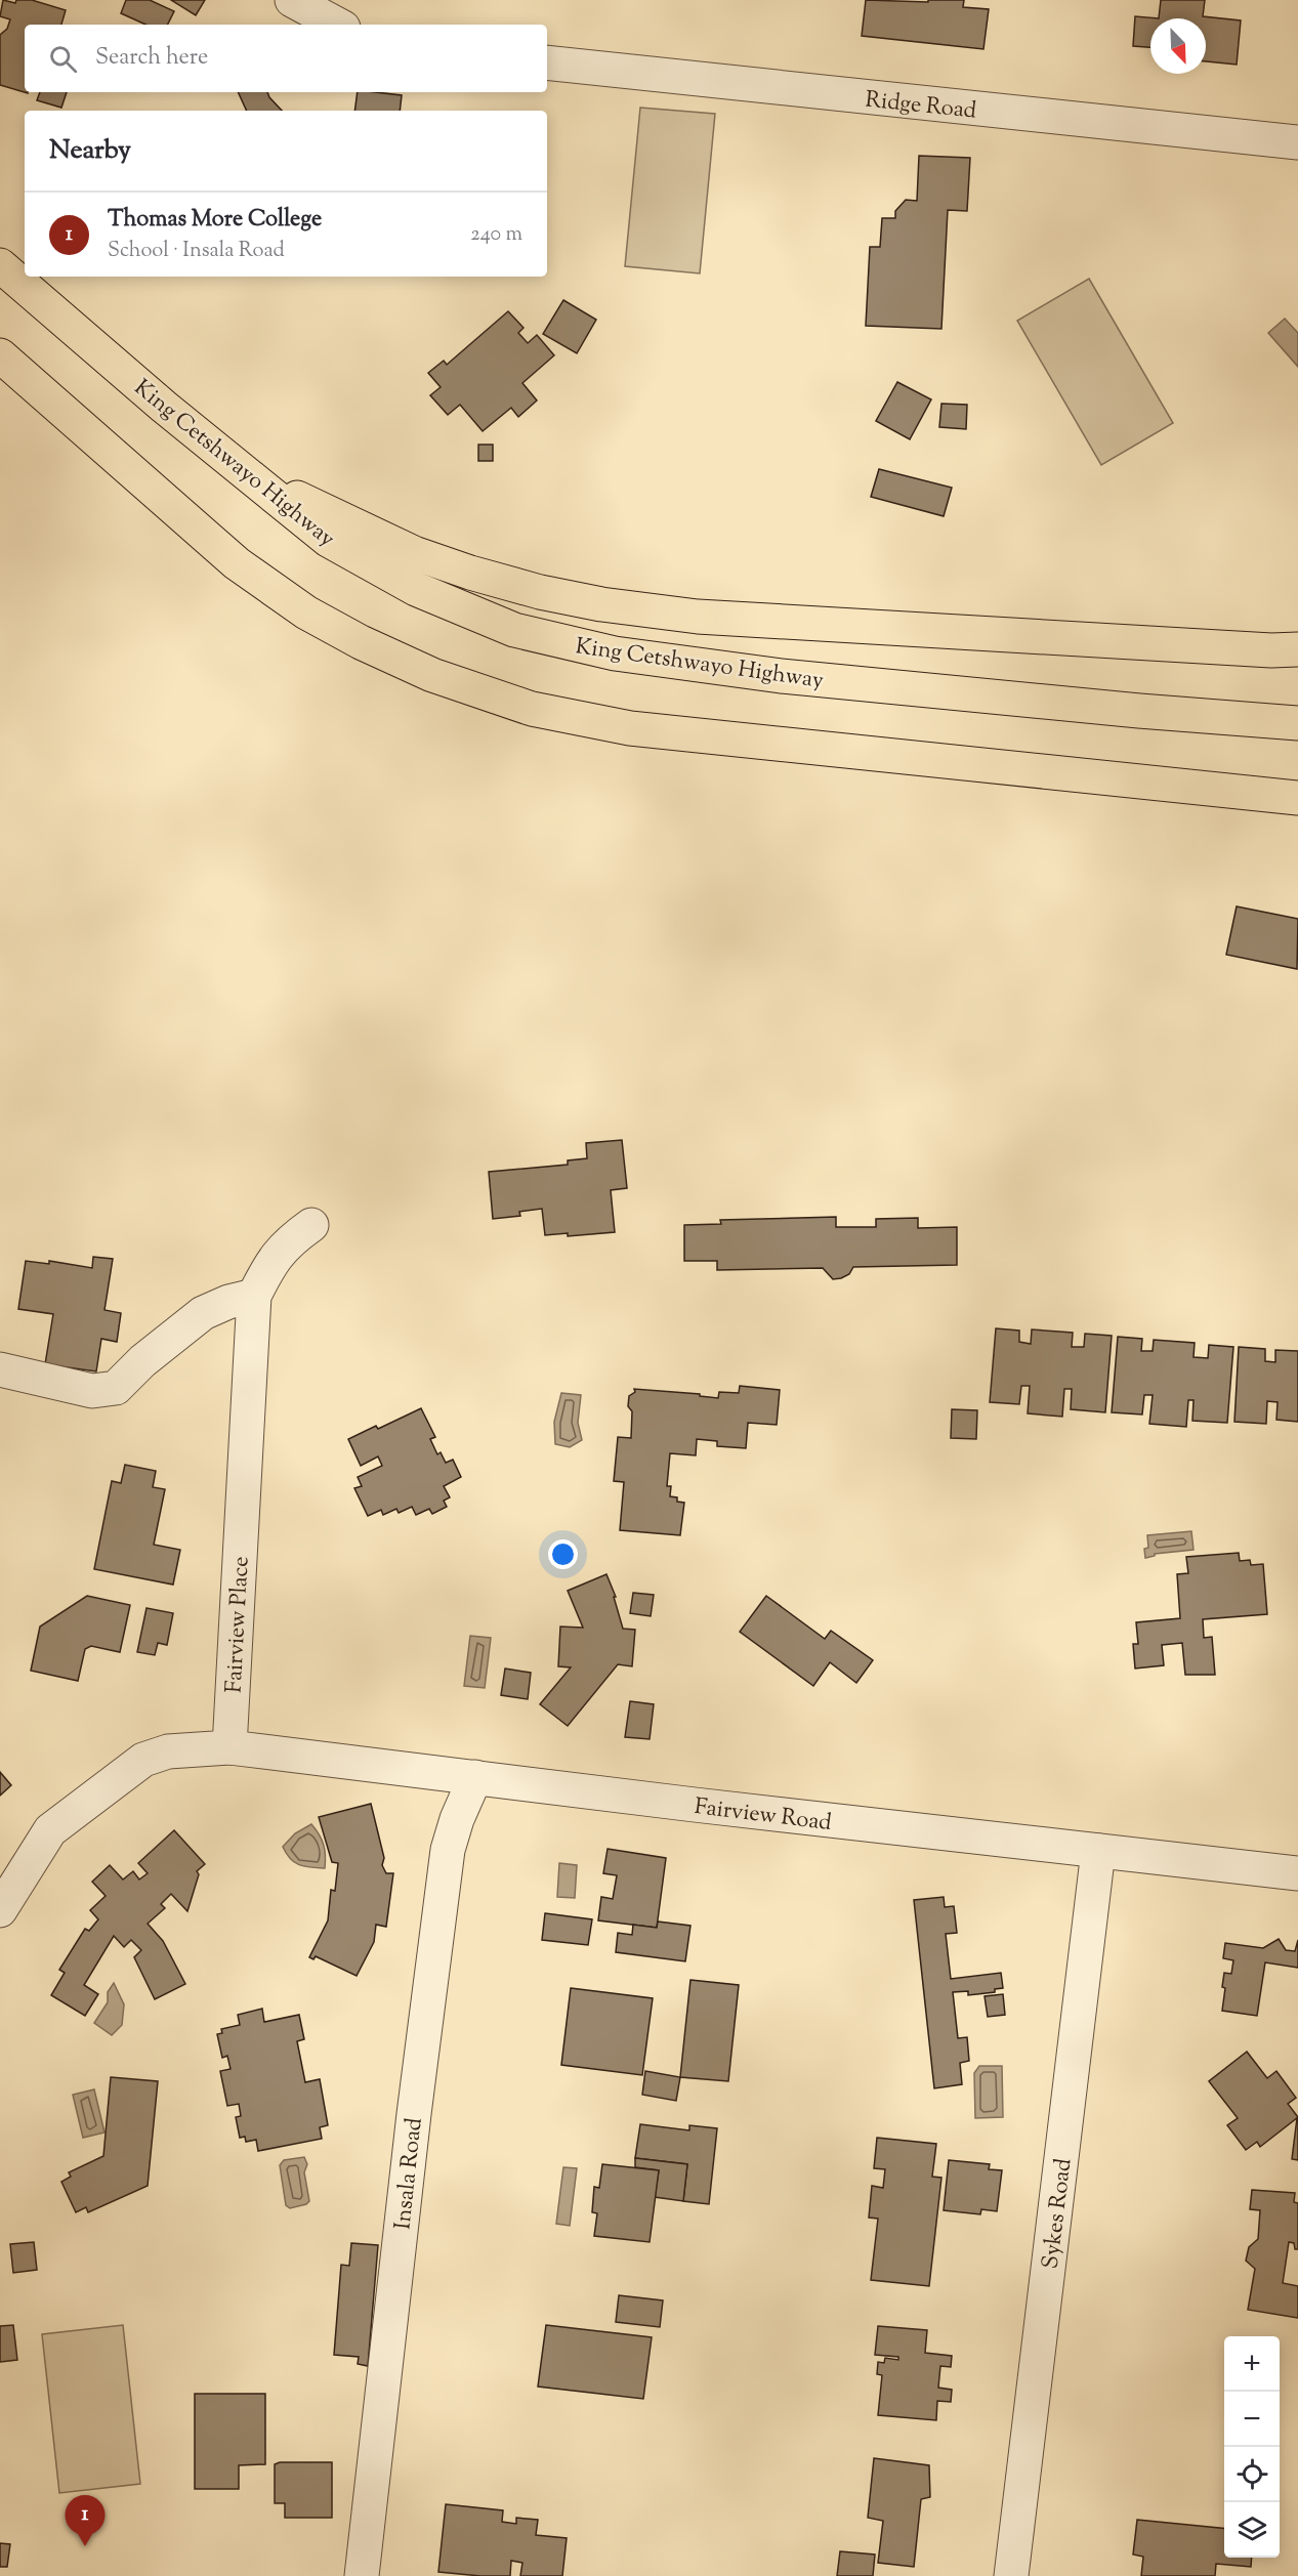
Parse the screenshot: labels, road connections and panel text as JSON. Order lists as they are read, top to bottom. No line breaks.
{"streets":{"highway":["King Cetshwayo Highway"],"street":["Ridge Road","Fairview Place","Fairview Road","Insala Road","Sykes Road"]},"crossings":[["Fairview Place","Fairview Road"],["Fairview Road","Insala Road"],["Fairview Road","Sykes Road"]],"north":"bottom right","page":{"search":"Search here","heading":"Nearby","list":[{"mark":"1","name":"Thomas More College","note":"School · Insala Road","value":"240 m"}],"map_buttons":["+","−"],"pins":"1"}}
